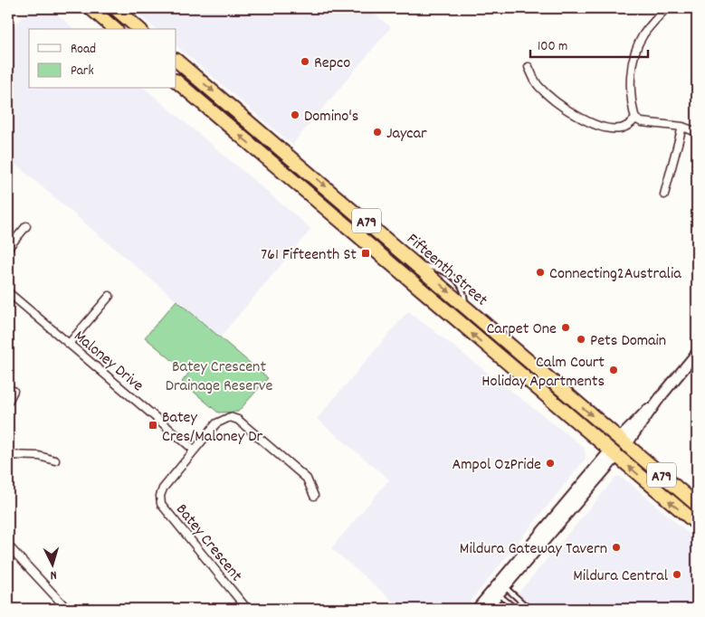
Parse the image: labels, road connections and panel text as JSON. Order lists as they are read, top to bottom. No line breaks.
{"streets":{"highway":["A79","Fifteenth Street"],"street":["Maloney Drive","Batey Crescent"]},"crossings":[["Maloney Drive","Batey Crescent"]],"parks":["Batey Crescent Drainage Reserve"],"places":{"other":["Repco","Domino's","Jaycar","Connecting2Australia","Carpet One","Pets Domain","Calm Court Holiday Apartments","Ampol OzPride","Mildura Gateway Tavern","Mildura Central"],"transit":["761 Fifteenth St","Batey Cres/Maloney Dr"]},"legend":["Road","Park"],"scale_bar":"100 m","north":"bottom"}
